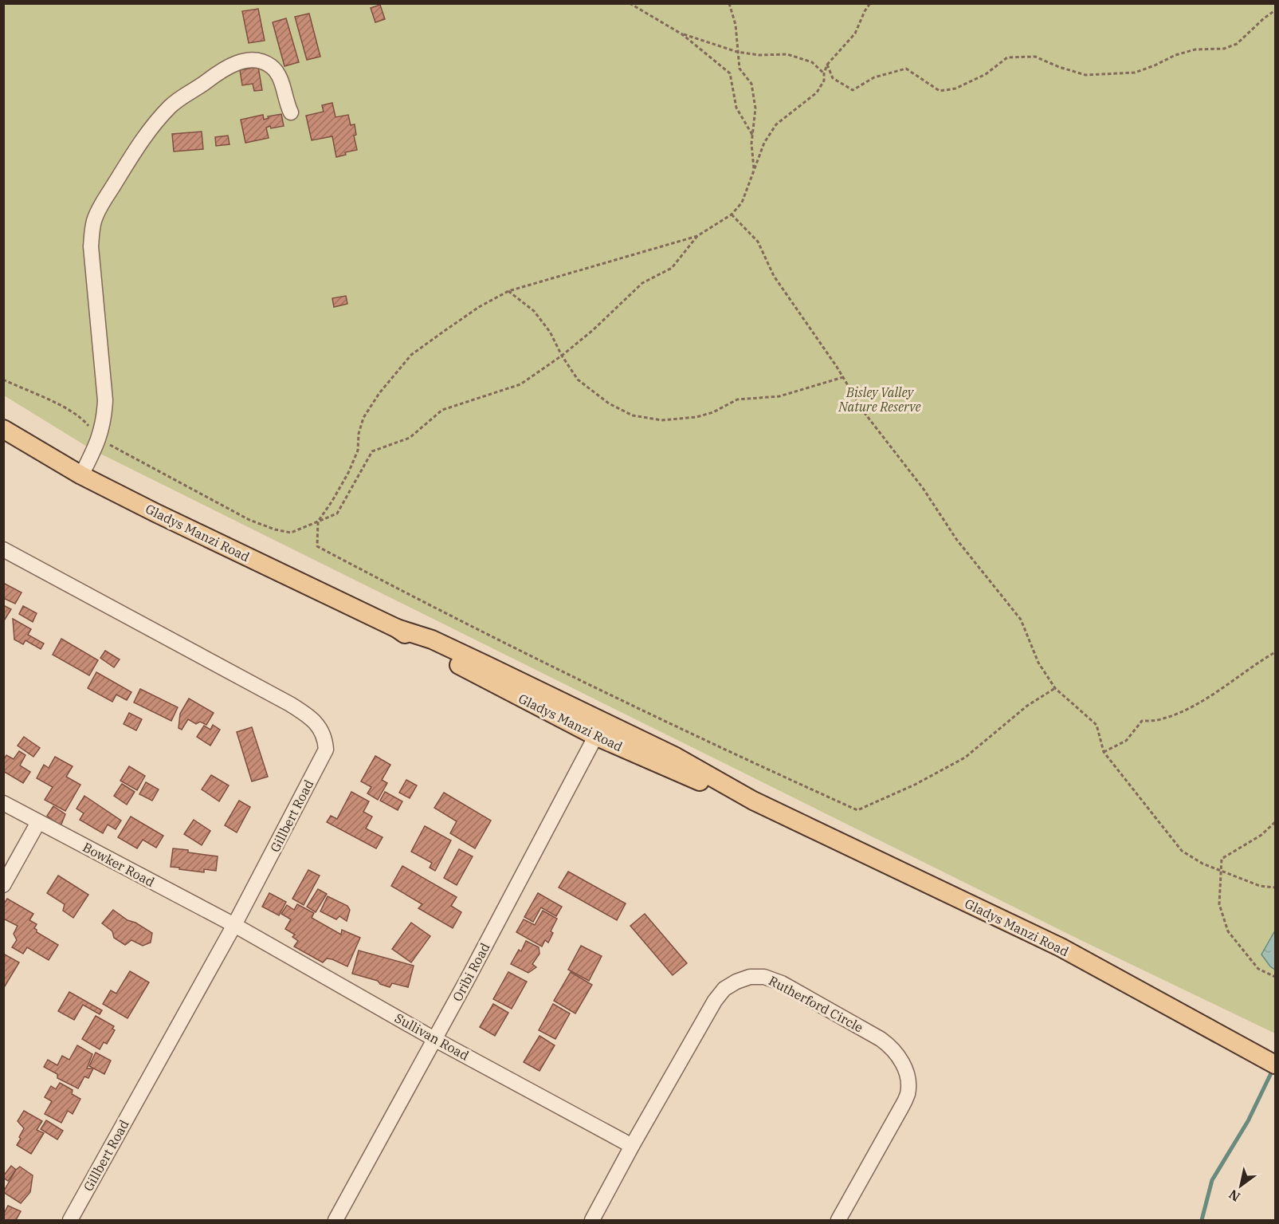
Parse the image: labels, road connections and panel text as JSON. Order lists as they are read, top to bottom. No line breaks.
{"streets":{"main road":["Gladys Manzi Road"],"street":["Gillbert Road","Bowker Road","Oribi Road","Rutherford Circle","Sullivan Road"]},"crossings":[["Gladys Manzi Road","Oribi Road"],["Gillbert Road","Bowker Road"],["Gillbert Road","Sullivan Road"],["Bowker Road","Sullivan Road"],["Oribi Road","Sullivan Road"],["Rutherford Circle","Sullivan Road"]],"parks":["Bisley Valley Nature Reserve"],"north":"bottom left"}
